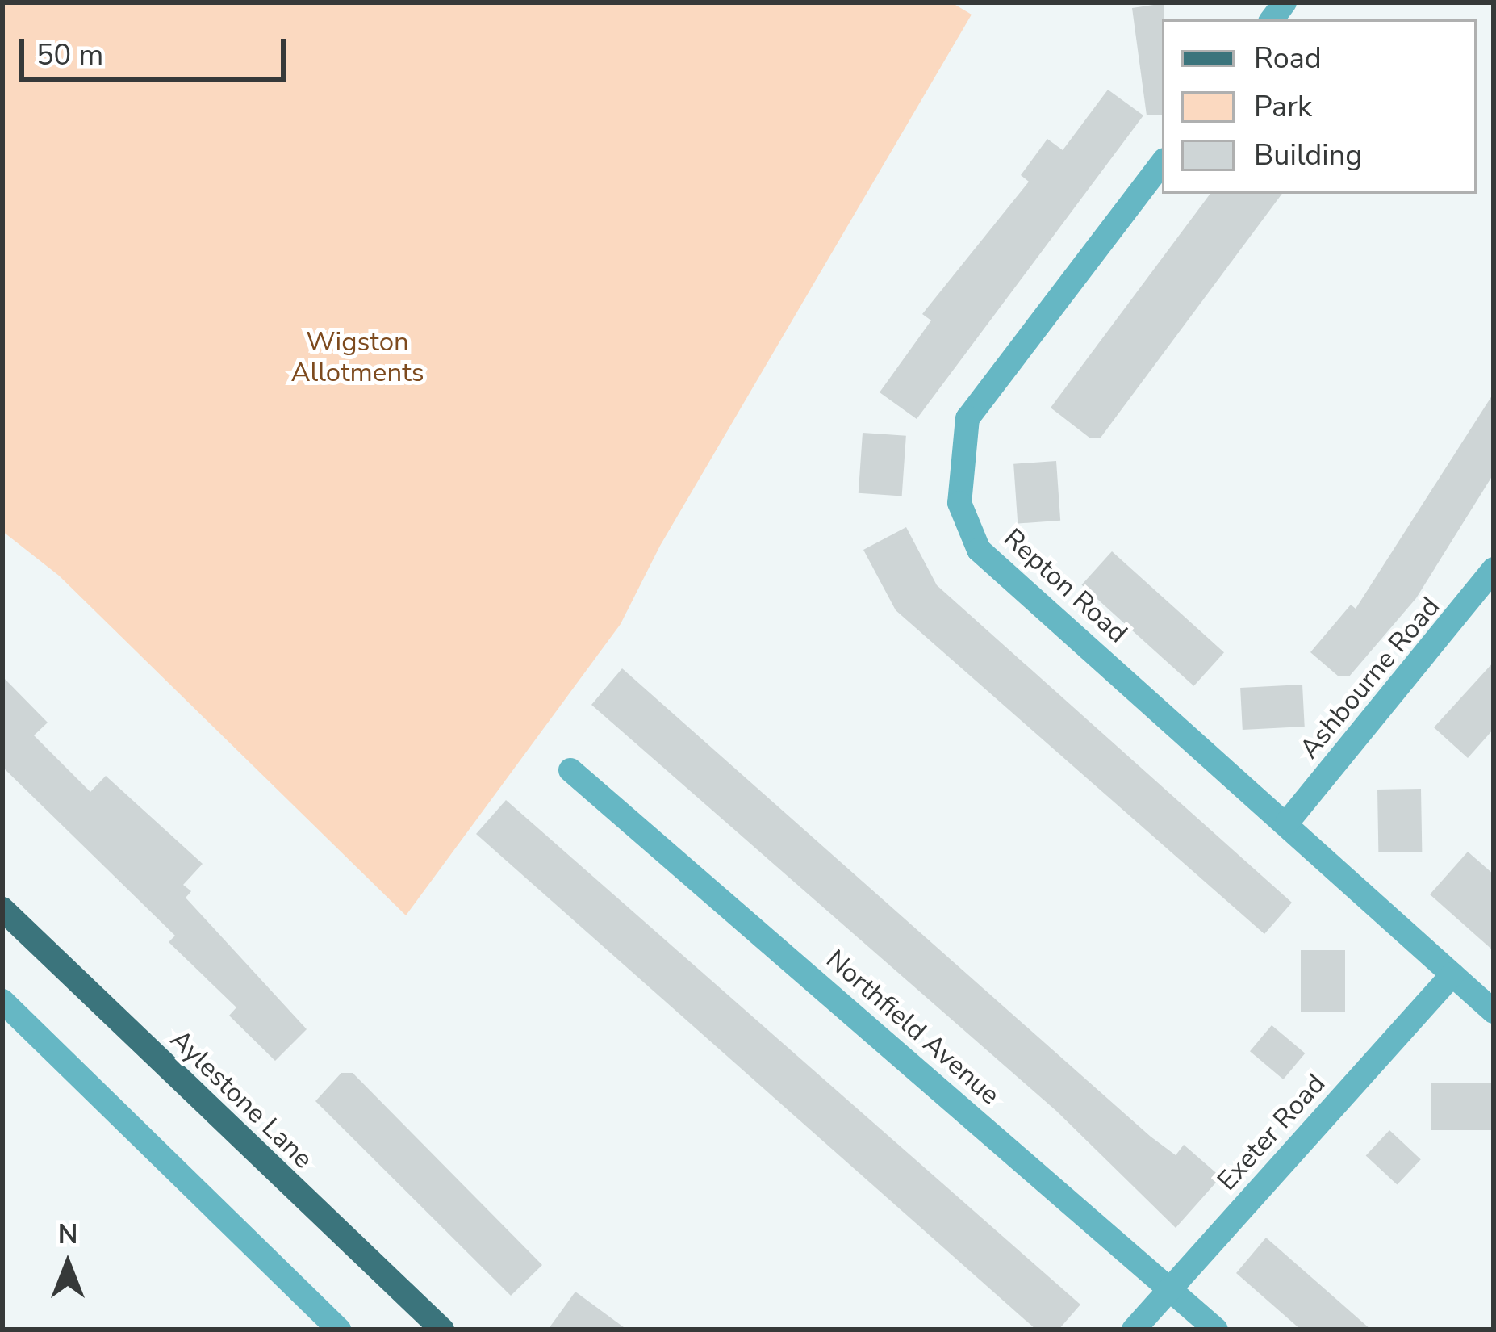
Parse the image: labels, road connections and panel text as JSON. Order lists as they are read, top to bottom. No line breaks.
{"streets":{"main road":["Aylestone Lane"],"street":["Repton Road","Ashbourne Road","Northfield Avenue","Exeter Road"]},"crossings":[["Repton Road","Ashbourne Road"],["Repton Road","Exeter Road"],["Northfield Avenue","Exeter Road"]],"parks":["Wigston Allotments"],"legend":["Road","Park","Building"],"scale_bar":"50 m","north":"top"}
